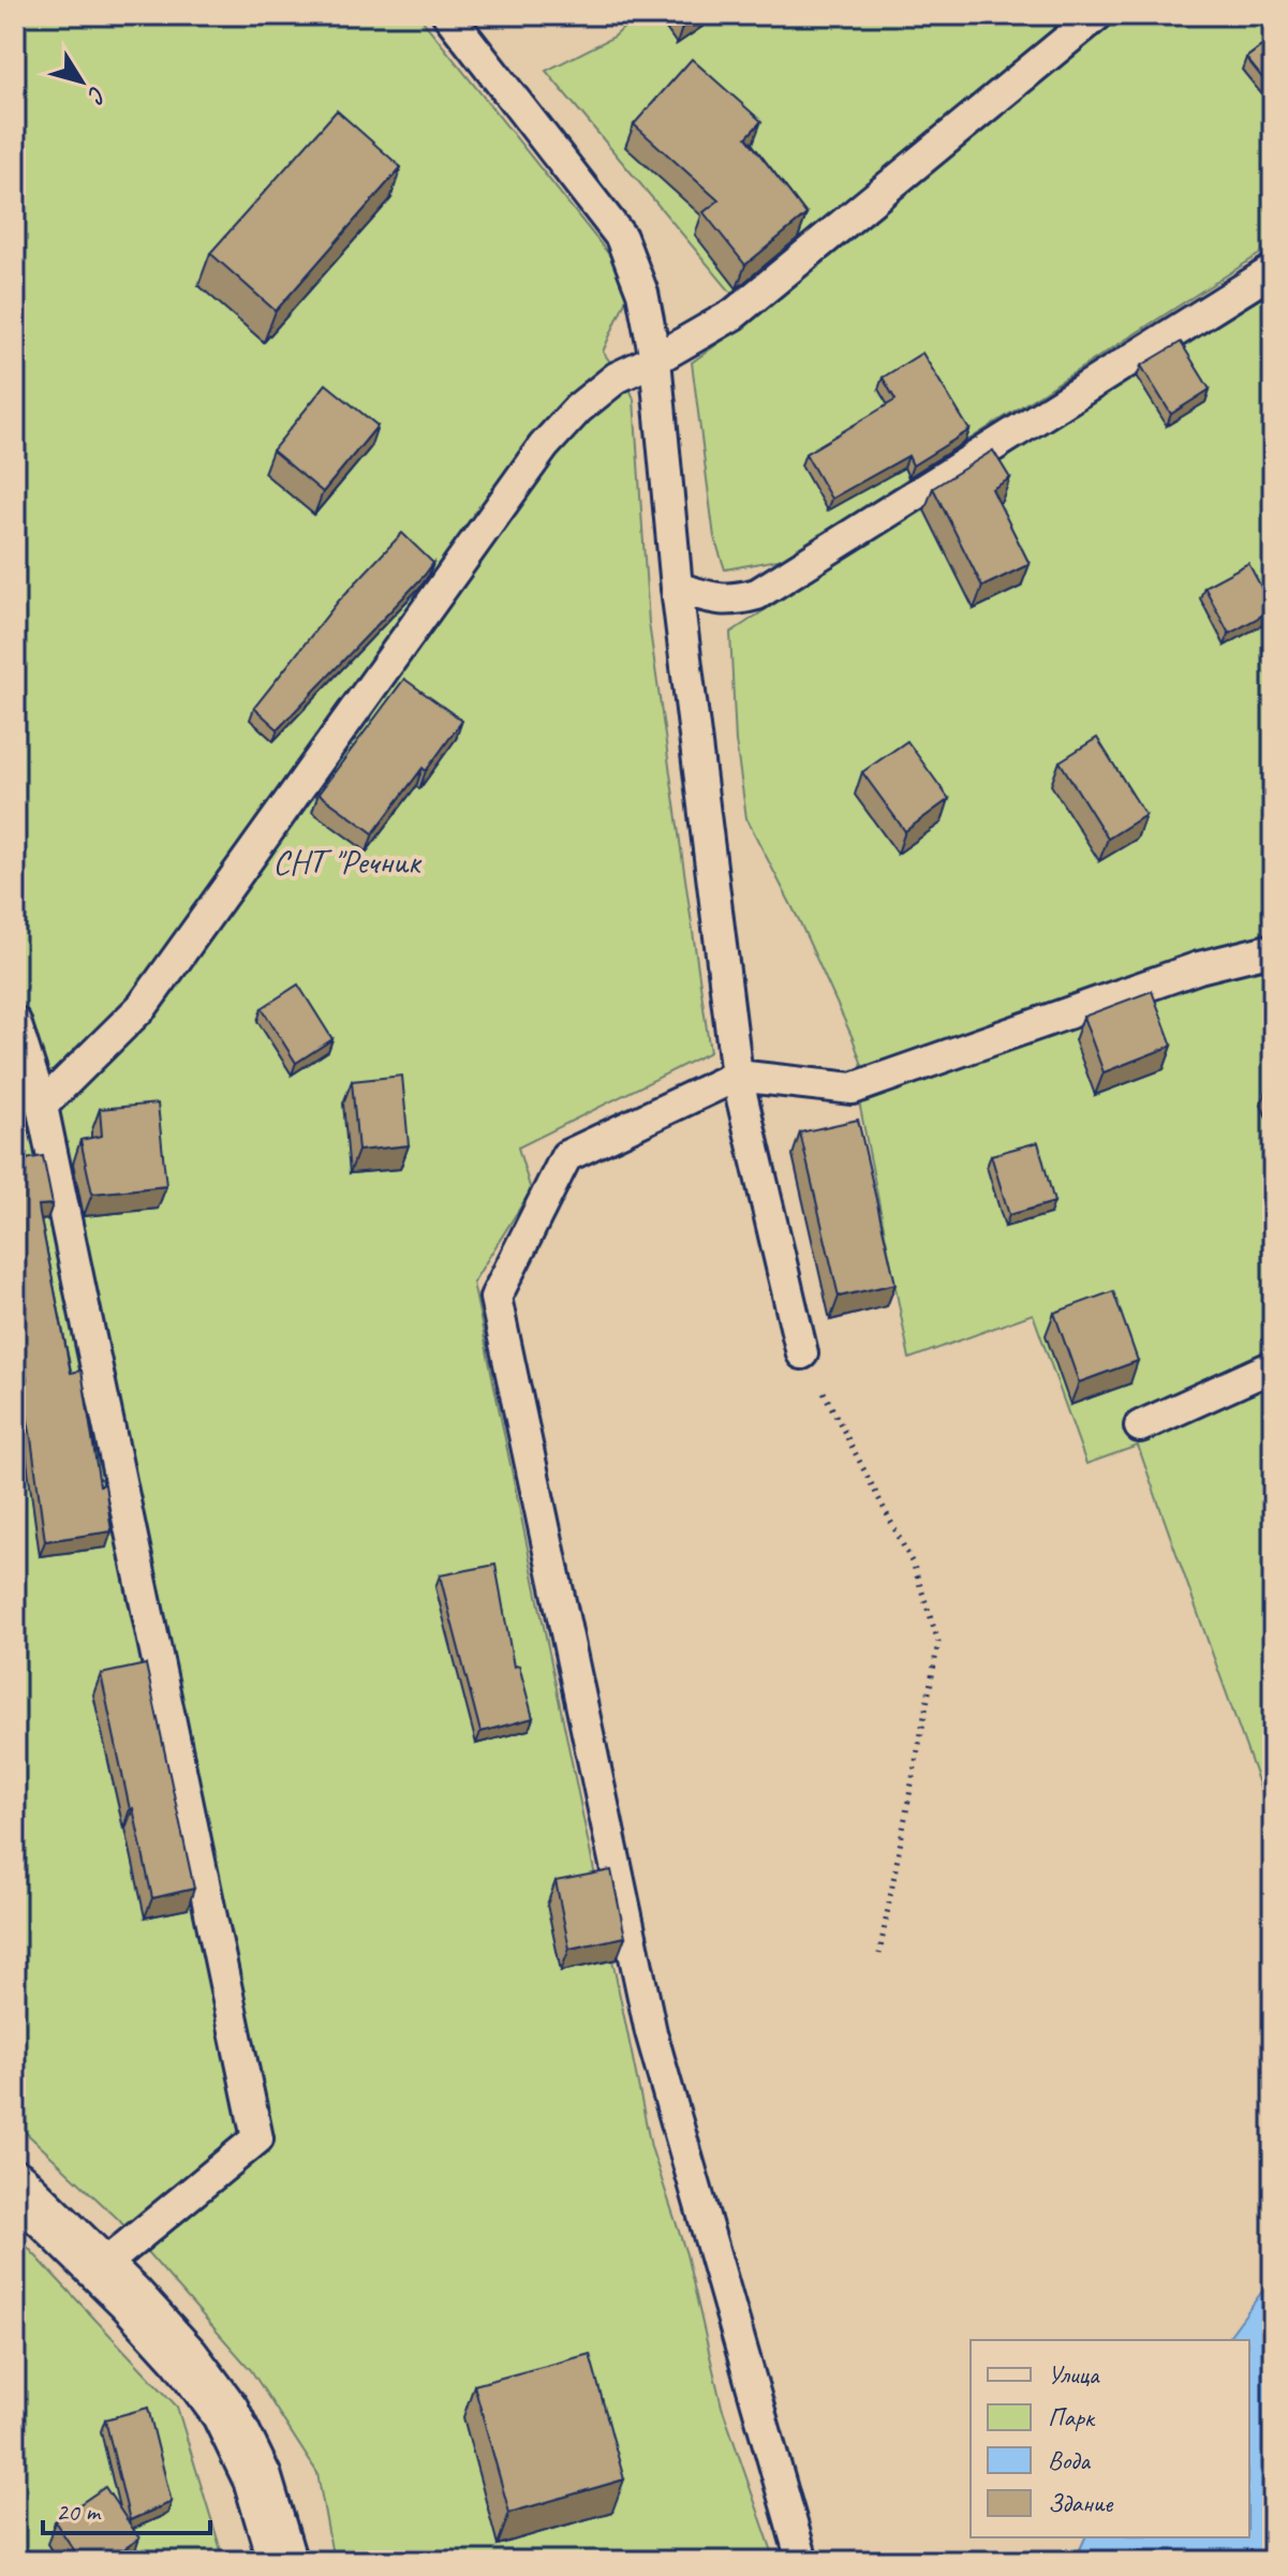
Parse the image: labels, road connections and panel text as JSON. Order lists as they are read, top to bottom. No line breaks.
{"parks":["СНТ \"Речник"],"legend":["Улица","Парк","Вода","Здание"],"scale_bar":"20 m","north":"bottom right"}
